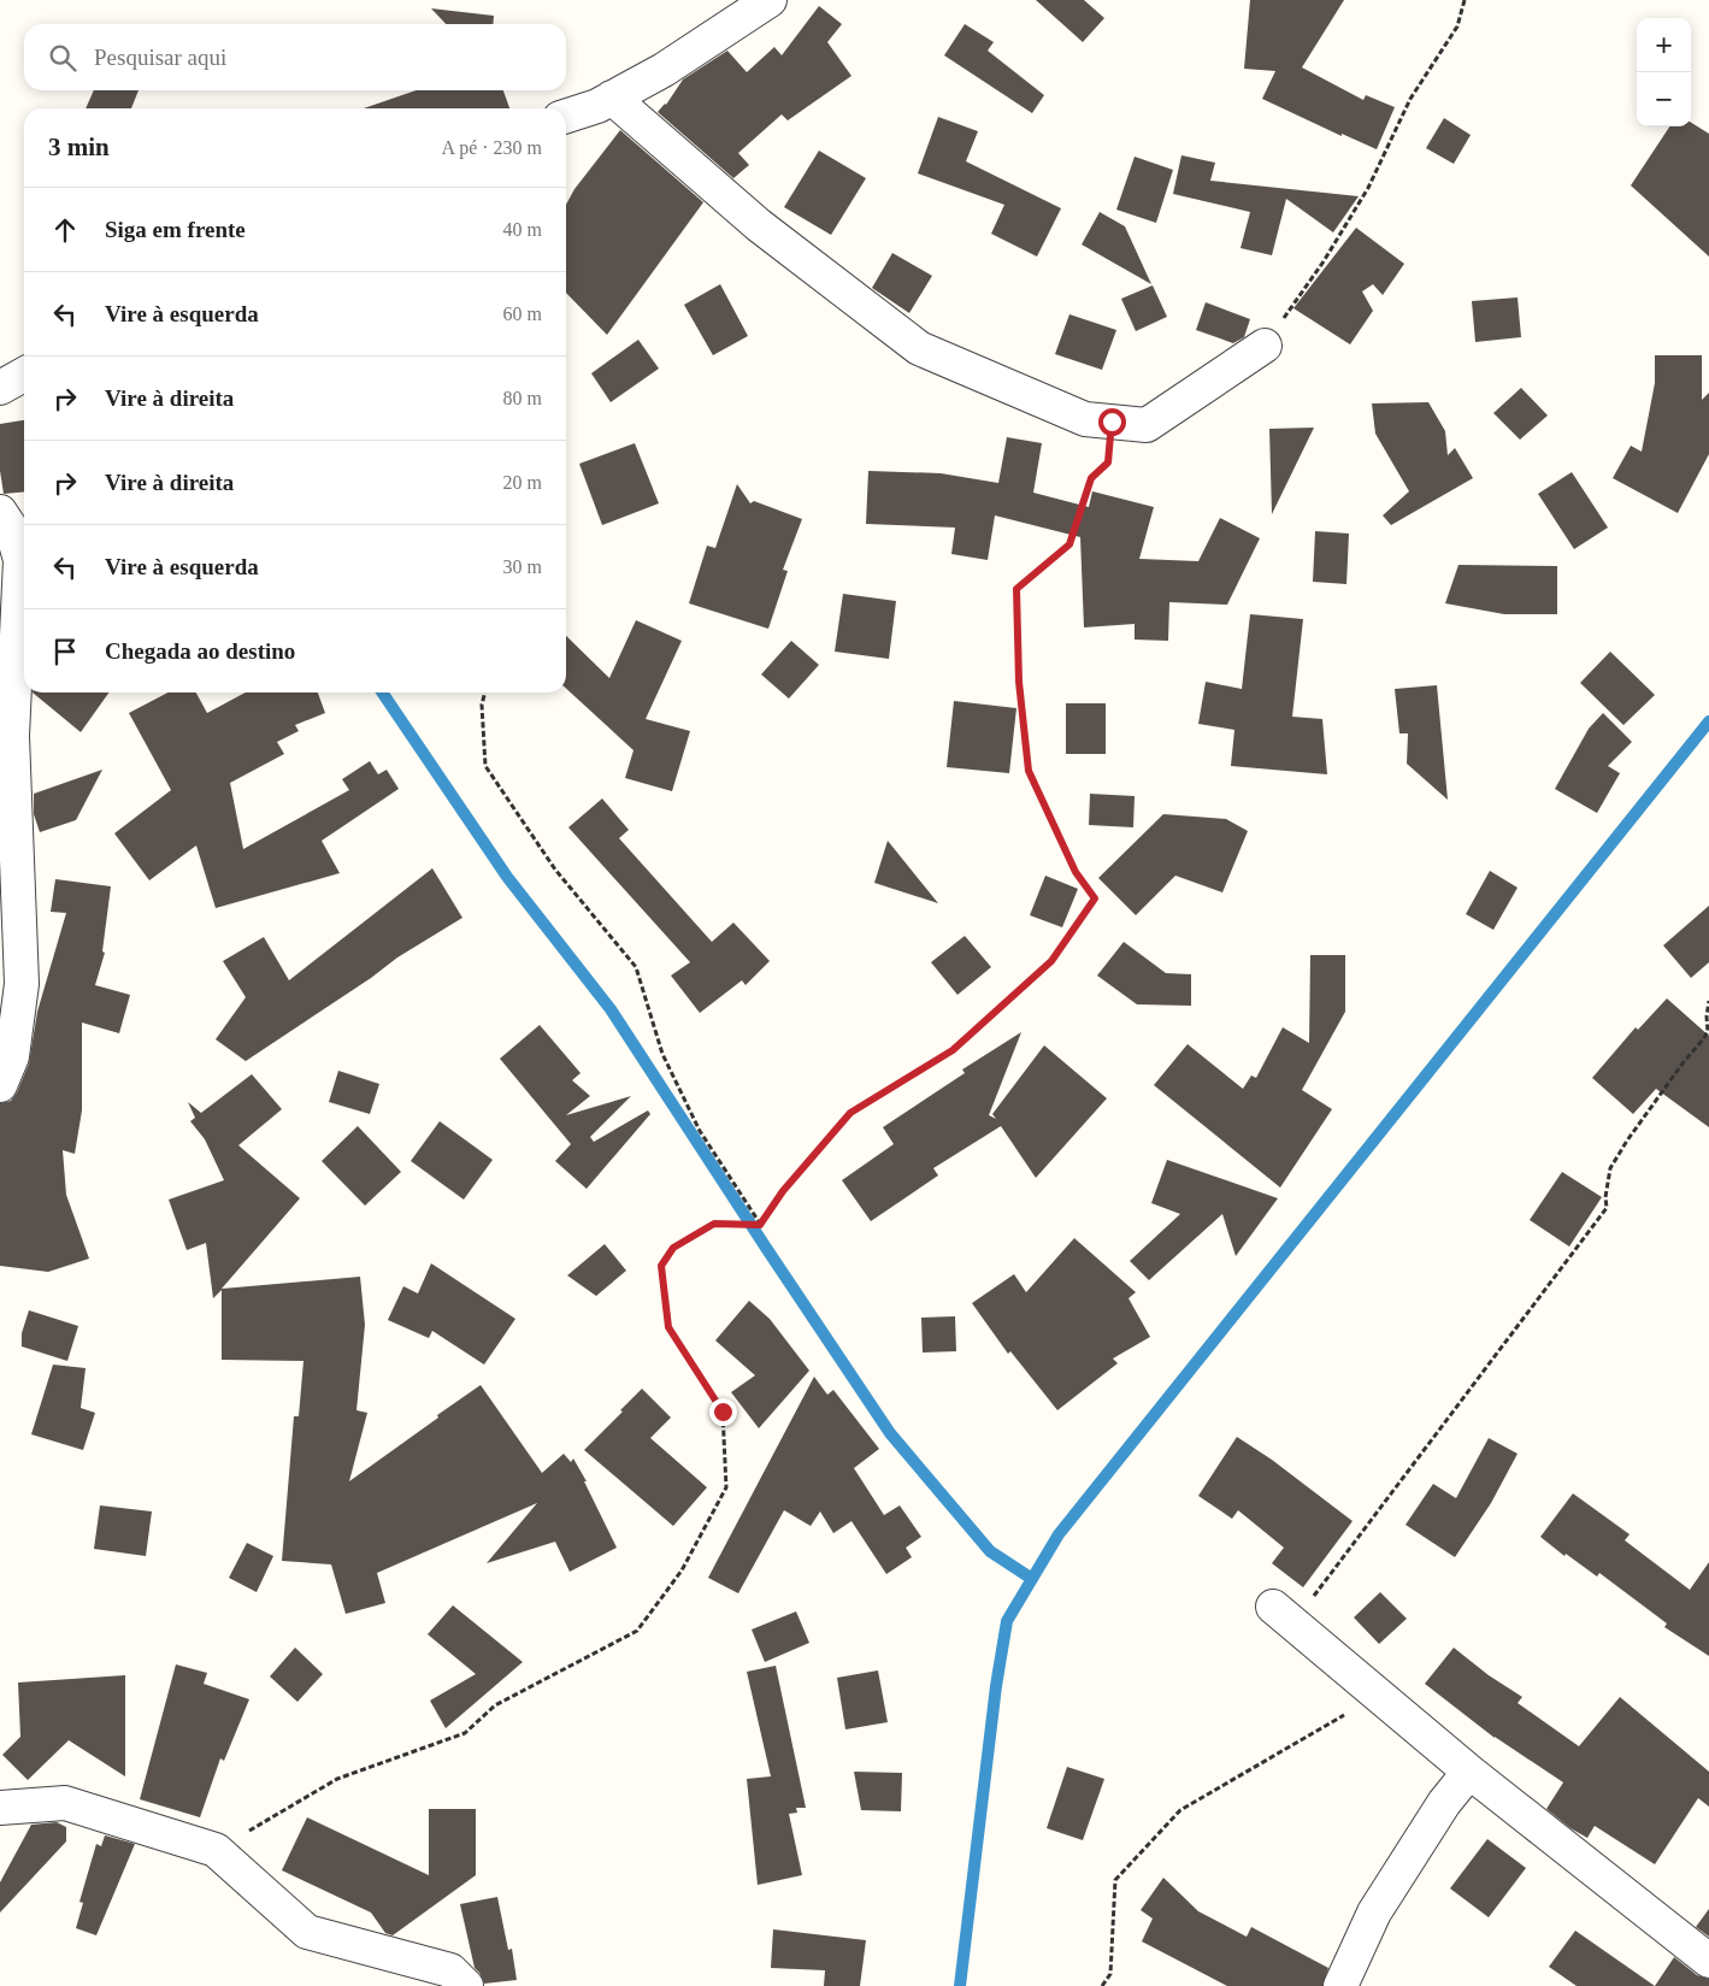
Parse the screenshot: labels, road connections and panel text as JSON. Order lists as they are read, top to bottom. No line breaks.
{"page":{"map_buttons":["+","−"],"search":"Pesquisar aqui","heading":["3 min","A pé · 230 m"],"list":[["Siga em frente","40 m"],["Vire à esquerda","60 m"],["Vire à direita","80 m"],["Vire à direita","20 m"],["Vire à esquerda","30 m"],"Chegada ao destino"]}}
